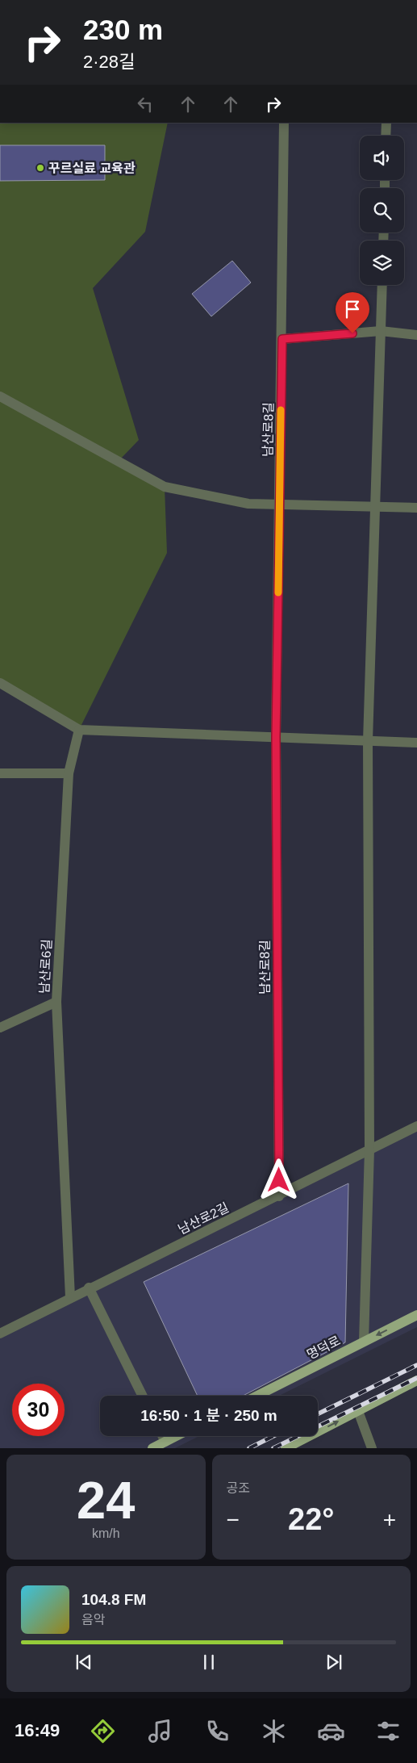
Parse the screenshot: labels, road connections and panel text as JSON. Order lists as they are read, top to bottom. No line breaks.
{"streets":{"main road":["명덕로"],"street":["남산로8길","남산로6길","남산로2길"]},"crossings":[["남산로8길","남산로2길"],["남산로6길","남산로2길"]],"places":["꾸르실료 교육관"],"page":{"turn":["230 m","2·28길"],"limit":"30","trip":"16:50 · 1 분 · 250 m","tile":[["24","km/h"],"공조"],"heat":["−","22°","+"],"song":["104.8 FM","음악"],"tabs":"16:49"}}
